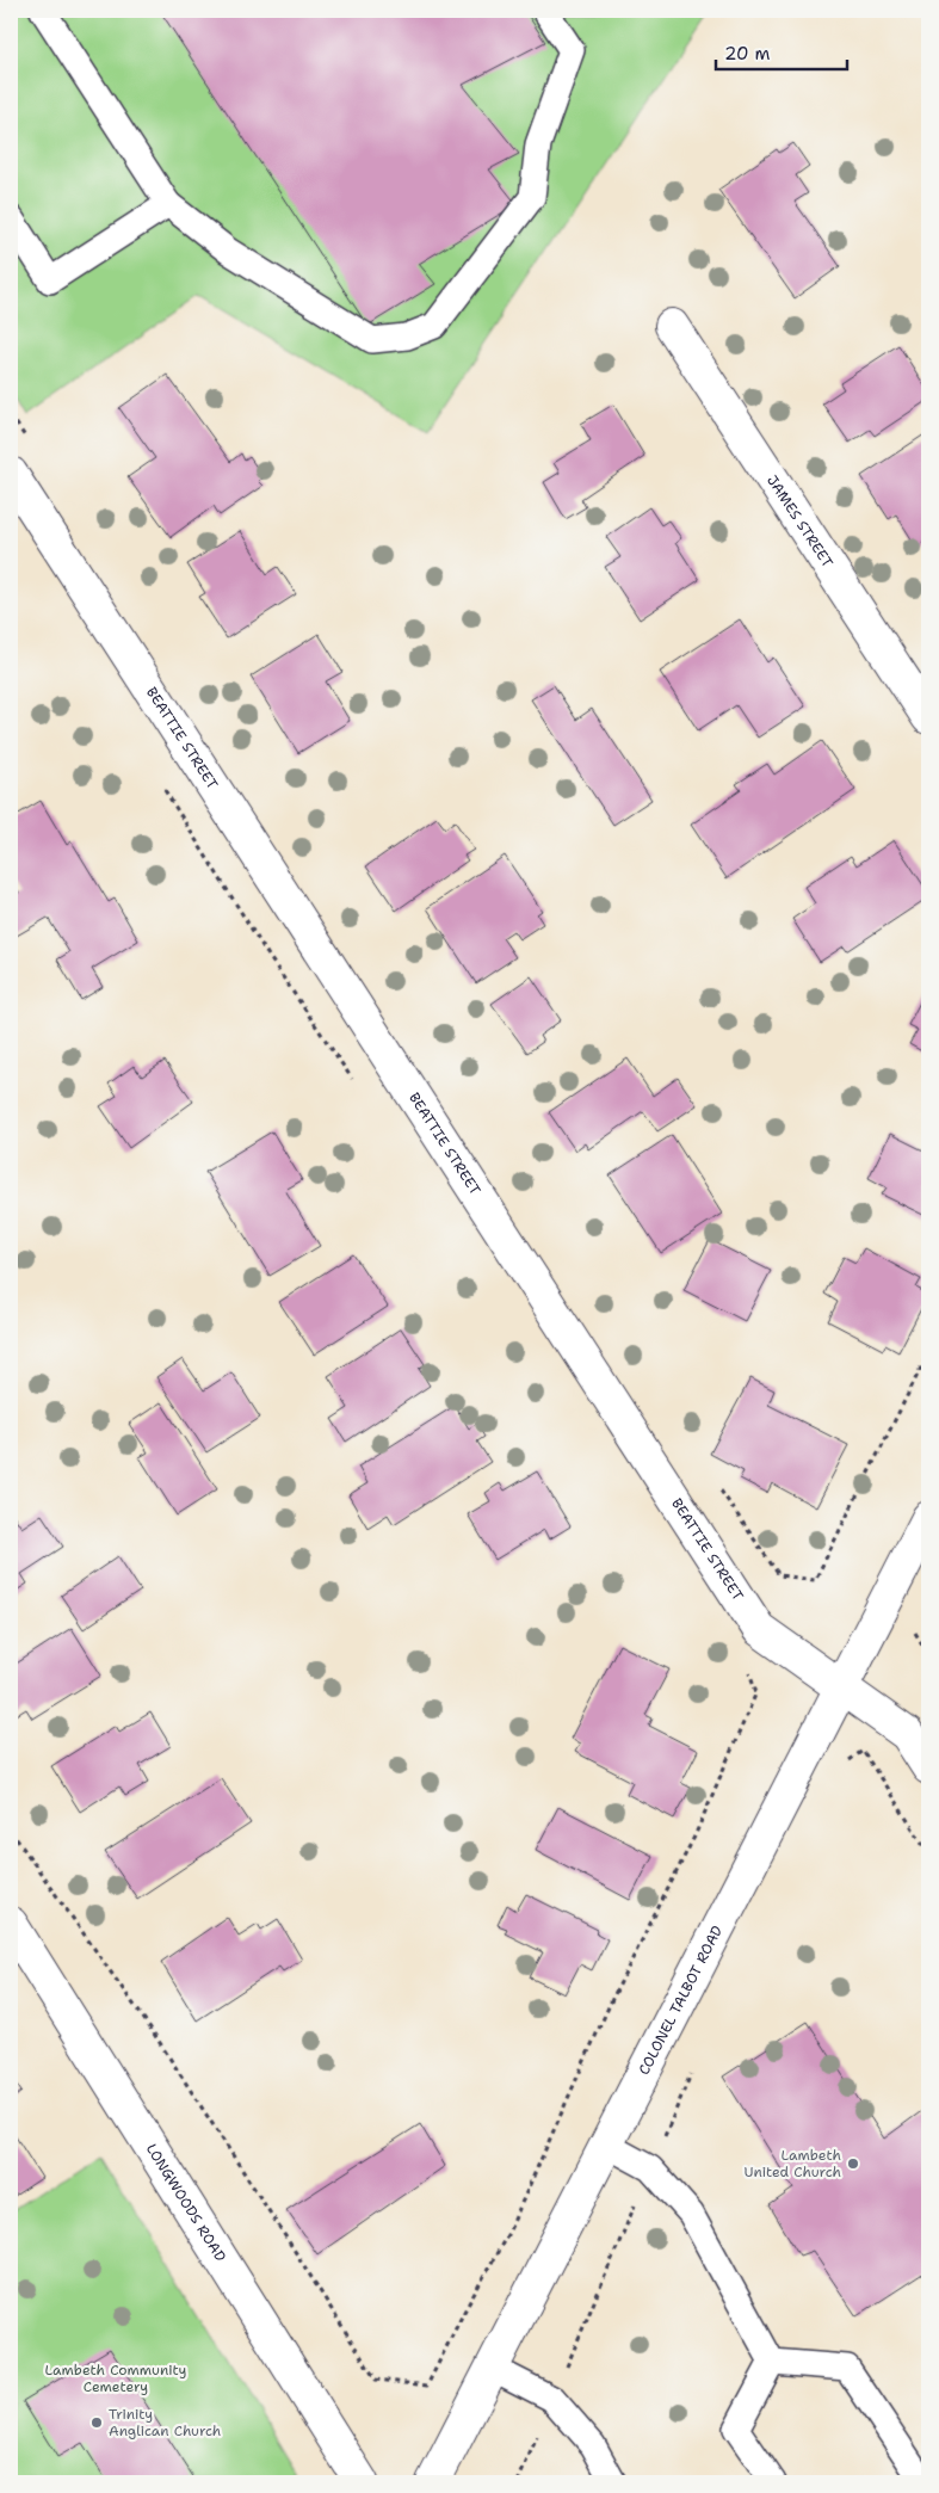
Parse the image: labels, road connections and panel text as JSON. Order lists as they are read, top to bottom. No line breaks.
{"streets":{"street":["JAMES STREET","BEATTIE STREET","COLONEL TALBOT ROAD","LONGWOODS ROAD"]},"crossings":[["BEATTIE STREET","COLONEL TALBOT ROAD"]],"parks":["Lambeth Community Cemetery"],"places":["Lambeth United Church","Trinity Anglican Church"],"scale_bar":"20 m"}
